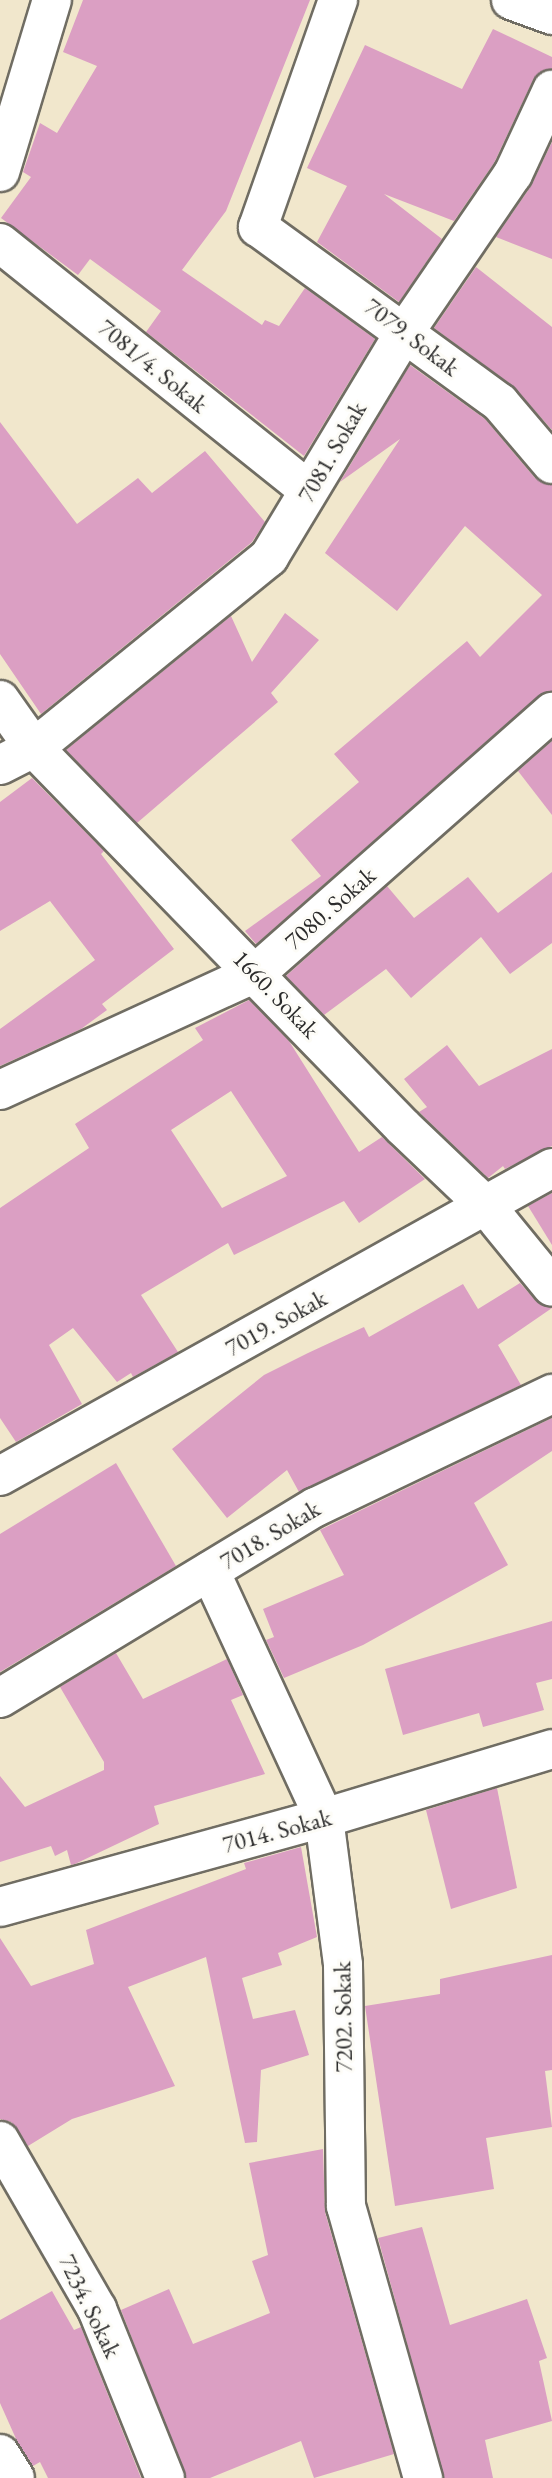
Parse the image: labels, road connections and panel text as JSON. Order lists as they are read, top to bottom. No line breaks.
{"streets":{"street":["7079. Sokak","7081/4. Sokak","7081. Sokak","7080. Sokak","1660. Sokak","7019. Sokak","7018. Sokak","7014. Sokak","7202. Sokak","7234. Sokak"]},"crossings":[["7079. Sokak","7081. Sokak"],["7081/4. Sokak","7081. Sokak"],["7081. Sokak","1660. Sokak"],["7080. Sokak","1660. Sokak"],["1660. Sokak","7019. Sokak"],["7018. Sokak","7202. Sokak"],["7014. Sokak","7202. Sokak"]]}
